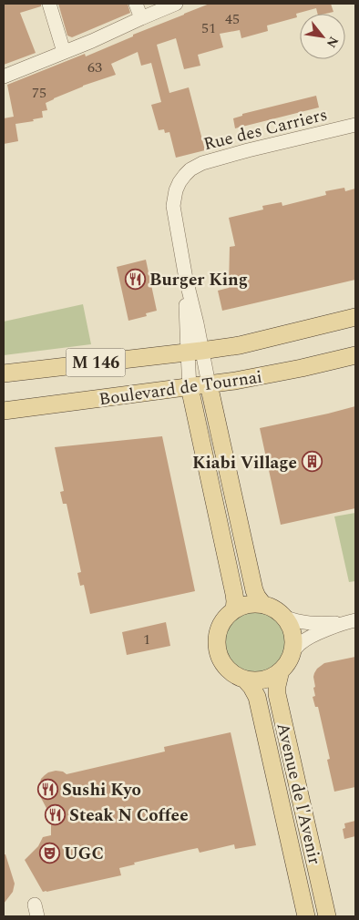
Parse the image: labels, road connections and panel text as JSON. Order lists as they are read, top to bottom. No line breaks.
{"streets":{"main road":["M 146","Boulevard de Tournai","Avenue de l'Avenir"],"street":["Rue des Carriers"]},"crossings":[["Rue des Carriers","Boulevard de Tournai"]],"places":{"restaurant":["Burger King","Sushi Kyo","Steak N Coffee"],"building":["Kiabi Village"],"theatre":["UGC"]},"house_numbers":["45","51","63","75","1"],"north":"bottom right"}
